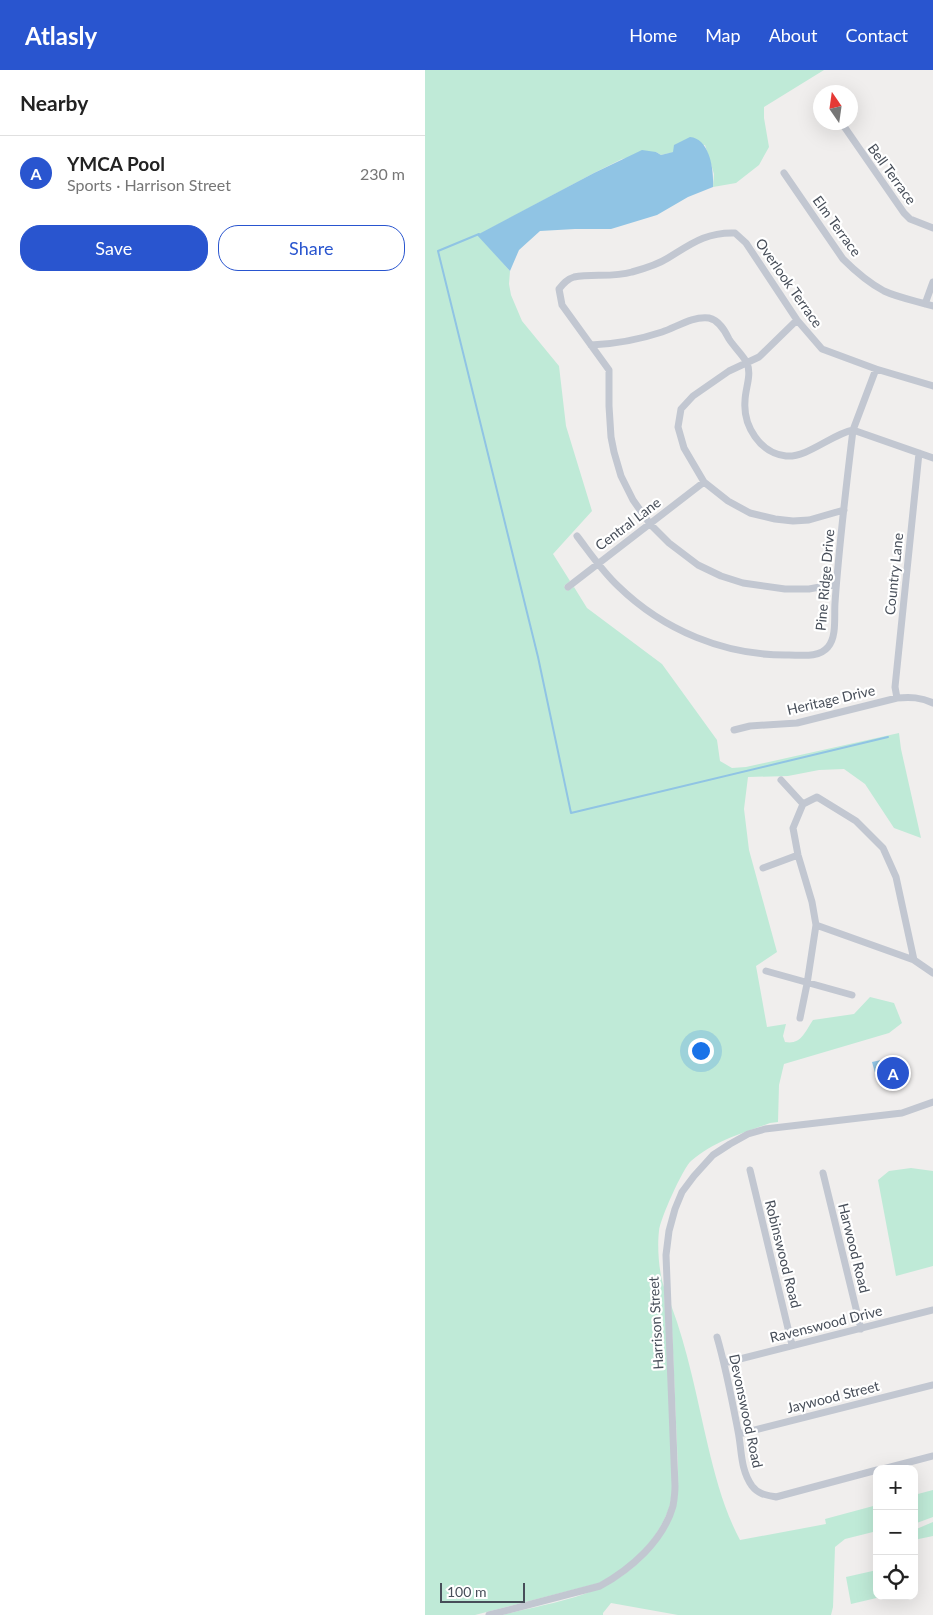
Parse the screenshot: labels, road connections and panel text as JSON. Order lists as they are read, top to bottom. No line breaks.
{"streets":{"street":["Bell Terrace","Elm Terrace","Overlook Terrace","Central Lane","Country Lane","Pine Ridge Drive","Heritage Drive","Harwood Road","Robinswood Road","Harrison Street","Ravenswood Drive","Jaywood Street","Devonswood Road"]},"crossings":[["Overlook Terrace","Central Lane"],["Overlook Terrace","Pine Ridge Drive"],["Central Lane","Pine Ridge Drive"],["Country Lane","Heritage Drive"],["Harwood Road","Ravenswood Drive"],["Robinswood Road","Ravenswood Drive"],["Ravenswood Drive","Devonswood Road"],["Jaywood Street","Devonswood Road"]],"scale_bar":"100 m","north":"top","page":{"header":"Atlasly","nav":["Home","Map","About","Contact"],"heading":"Nearby","list":[{"mark":"A","name":"YMCA Pool","note":"Sports · Harrison Street","value":"230 m"}],"buttons":["Save","Share"],"pins":"A","map_buttons":["+","−"],"scale":"100 m"}}
